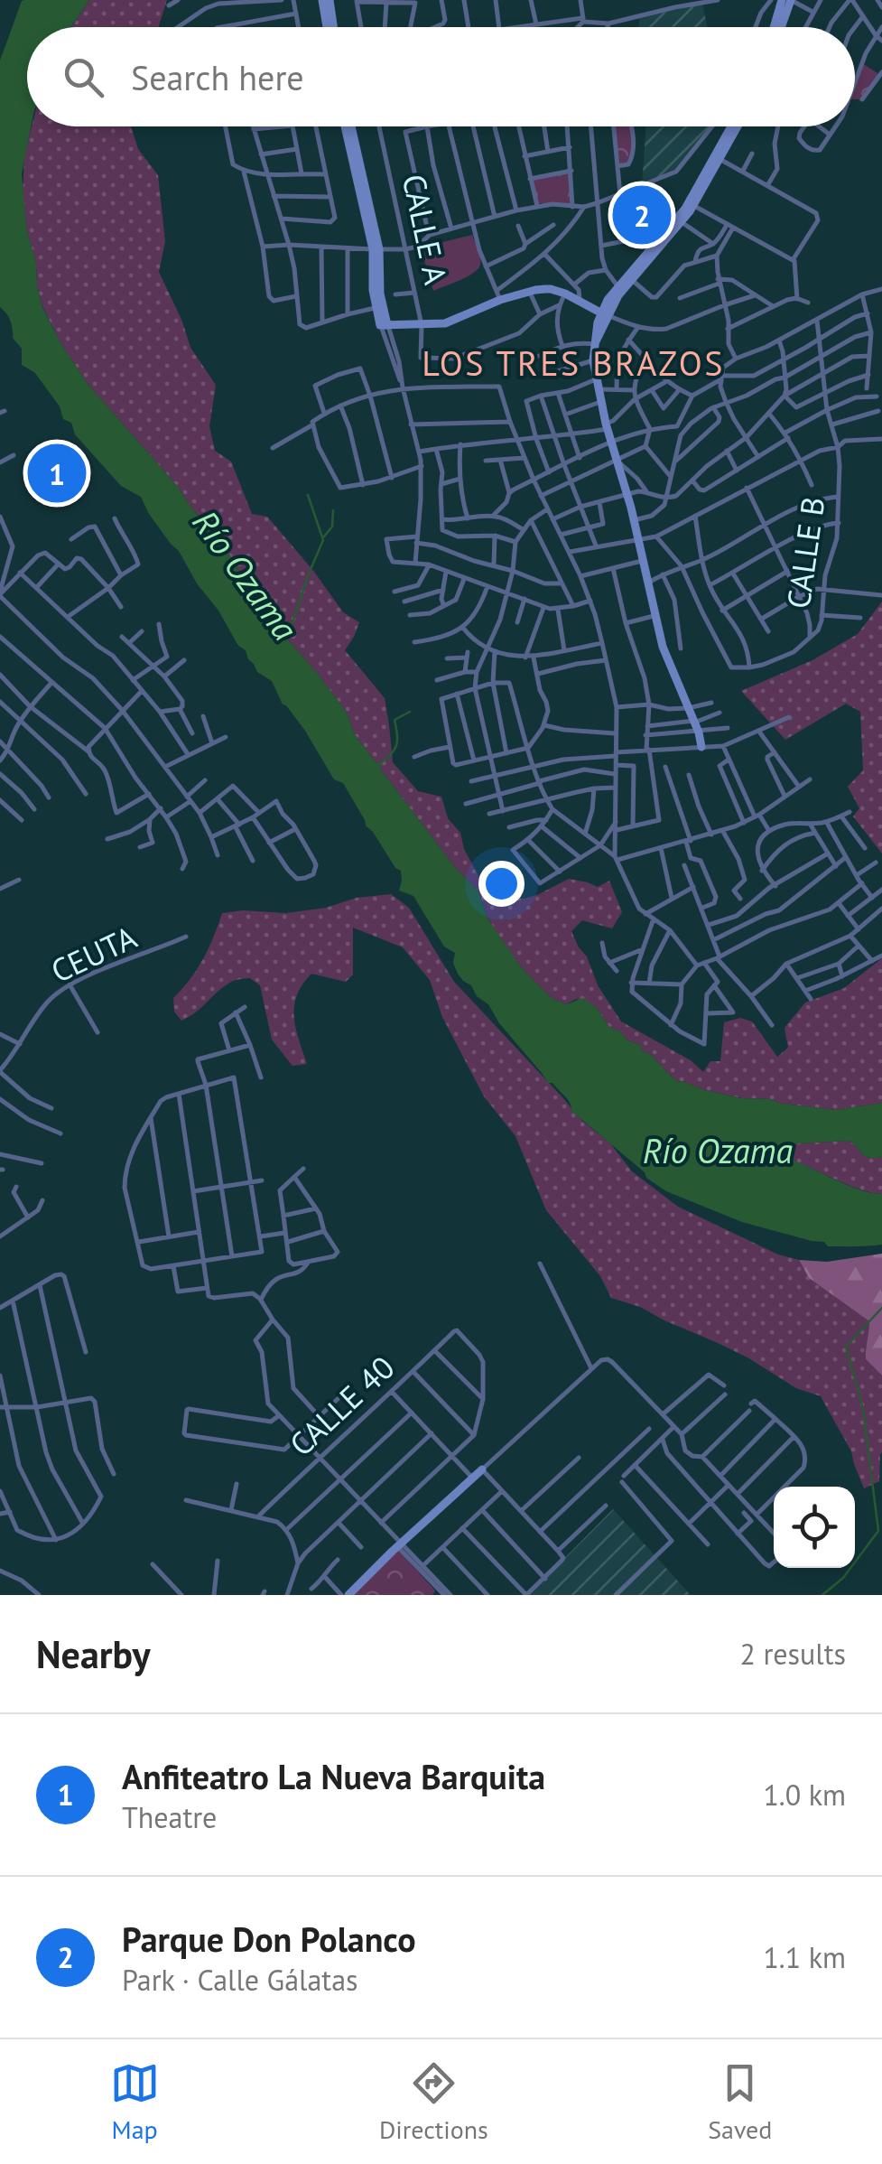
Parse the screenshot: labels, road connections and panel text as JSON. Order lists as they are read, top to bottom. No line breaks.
{"streets":{"street":["CALLE A","CALLE B","CEUTA","CALLE 40"]},"districts":["LOS TRES BRAZOS"],"water":["Río Ozama"],"page":{"search":"Search here","pins":["2","1"],"heading":["Nearby","2 results"],"list":[{"mark":"1","name":"Anfiteatro La Nueva Barquita","note":"Theatre","value":"1.0 km"},{"mark":"2","name":"Parque Don Polanco","note":"Park · Calle Gálatas","value":"1.1 km"}],"nav":["Map","Directions","Saved"]}}
